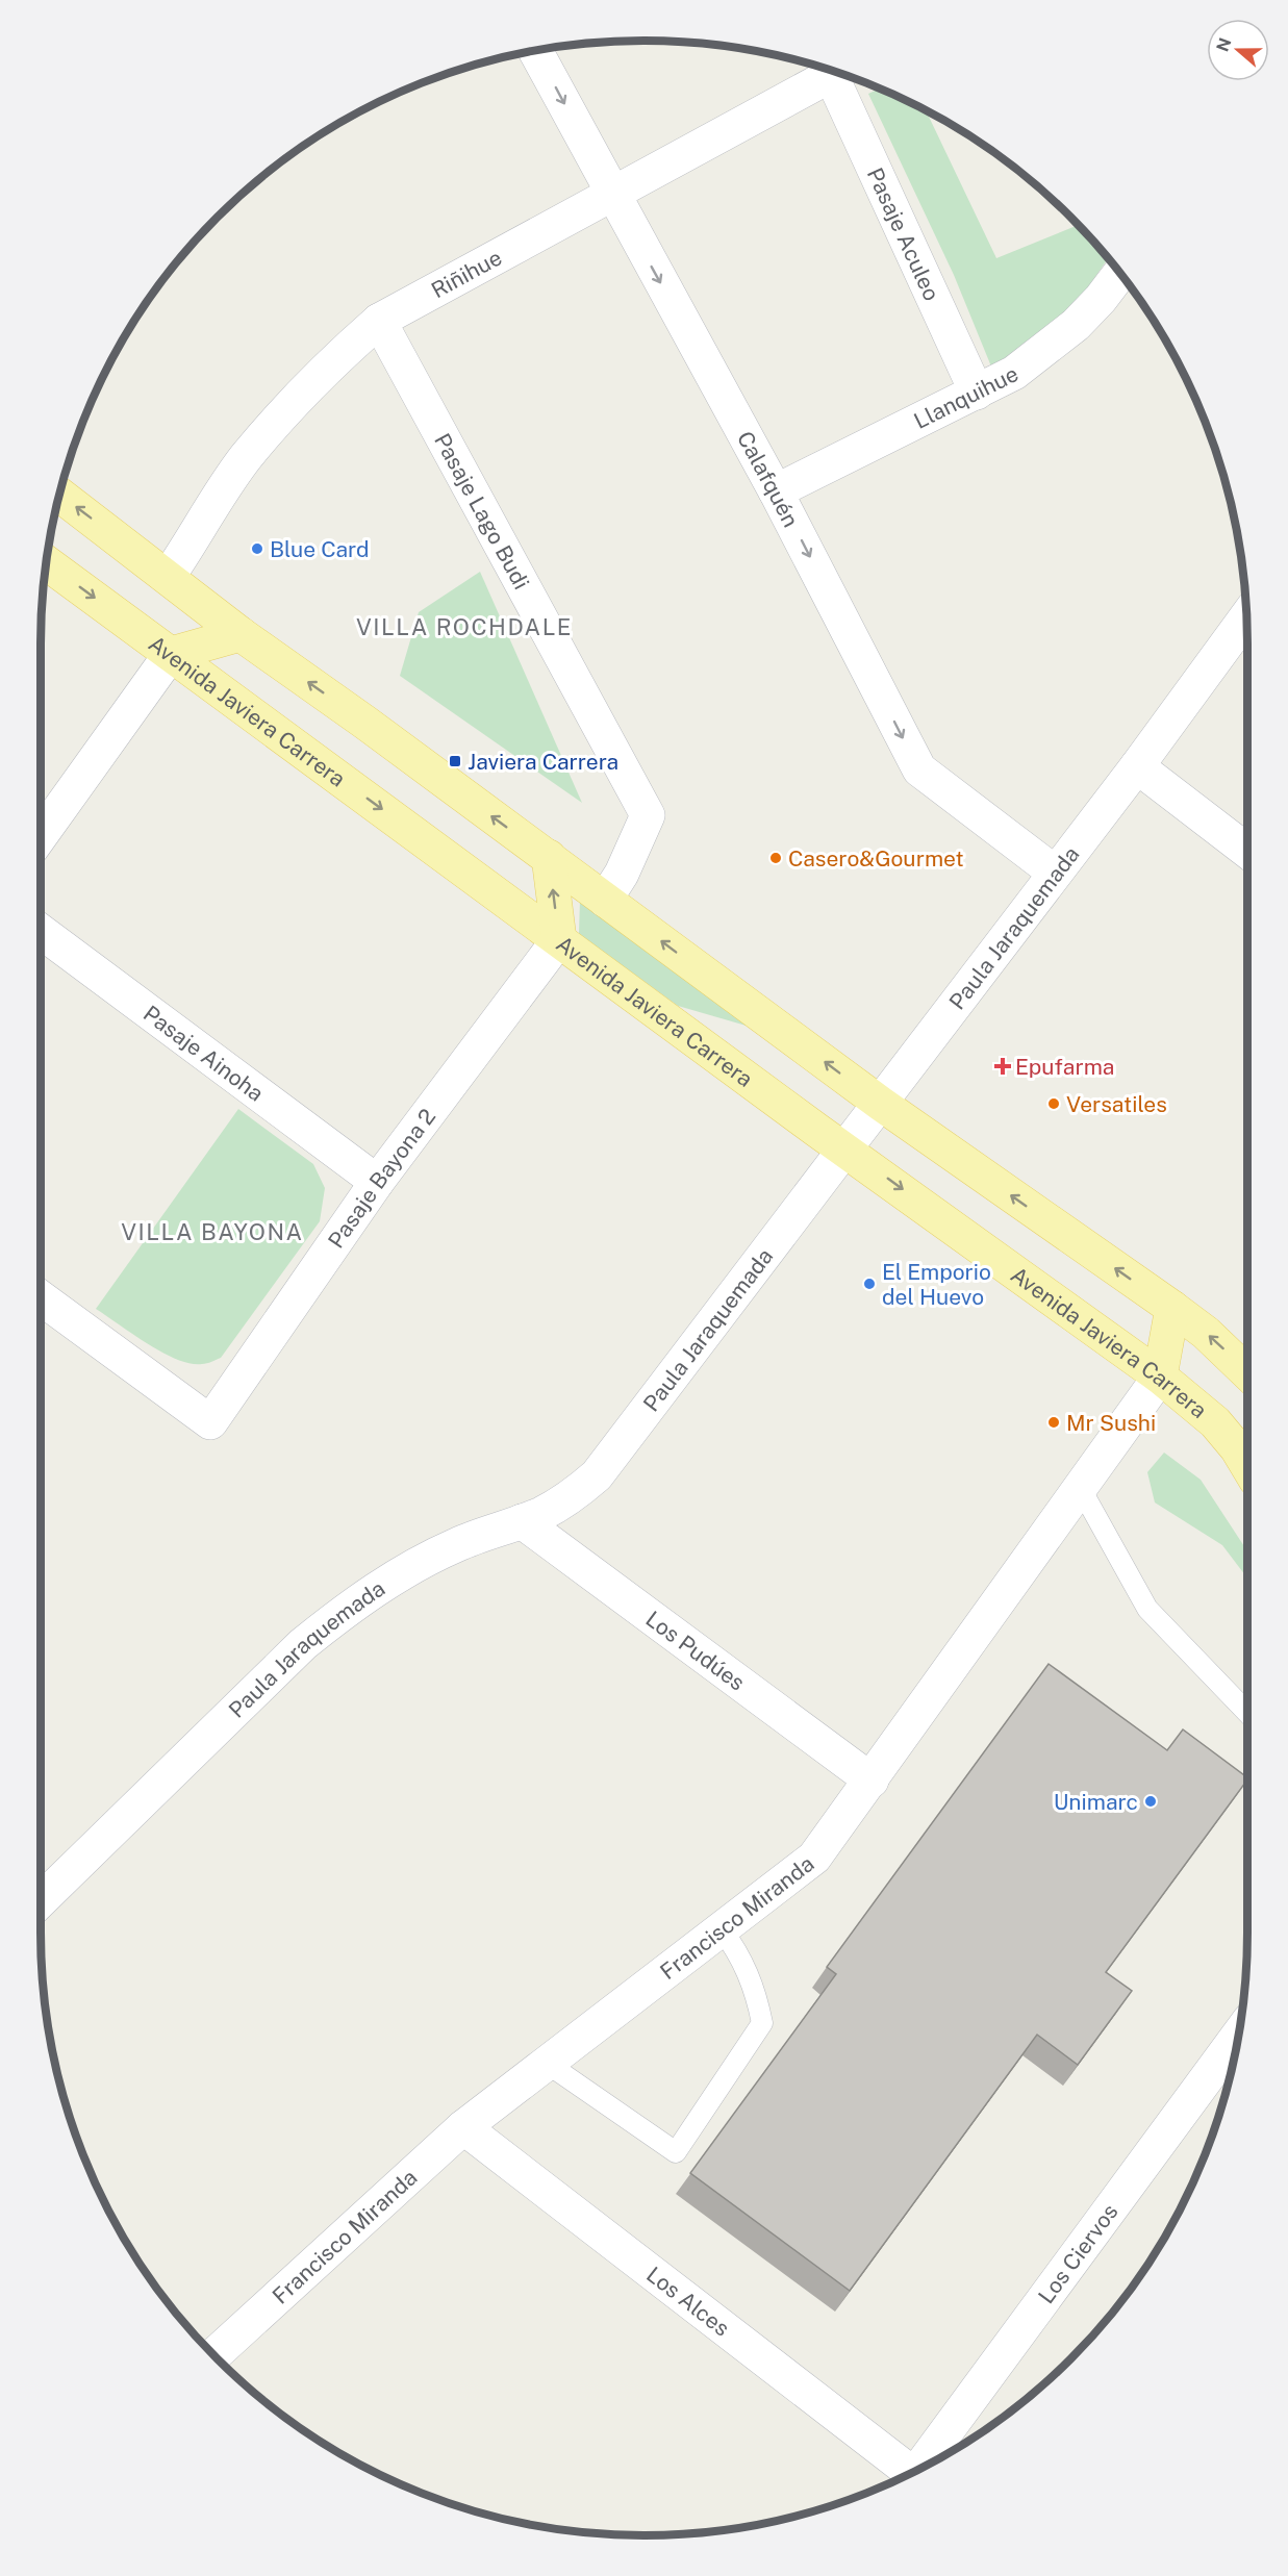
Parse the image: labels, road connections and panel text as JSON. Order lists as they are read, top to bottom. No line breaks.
{"streets":{"main road":["Avenida Javiera Carrera"],"street":["Pasaje Aculeo","Riñihue","Llanquihue","Calafquén","Pasaje Lago Budi","Paula Jaraquemada","Pasaje Ainoha","Pasaje Bayona 2","Los Pudúes","Francisco Miranda","Los Ciervos","Los Alces"]},"crossings":[["Pasaje Aculeo","Llanquihue"],["Riñihue","Calafquén"],["Riñihue","Pasaje Lago Budi"],["Llanquihue","Calafquén"],["Calafquén","Paula Jaraquemada"],["Avenida Javiera Carrera","Paula Jaraquemada"],["Avenida Javiera Carrera","Pasaje Bayona 2"],["Avenida Javiera Carrera","Francisco Miranda"],["Paula Jaraquemada","Los Pudúes"],["Pasaje Ainoha","Pasaje Bayona 2"],["Los Pudúes","Francisco Miranda"],["Francisco Miranda","Los Alces"]],"one_way":["Calafquén"],"districts":["VILLA ROCHDALE","VILLA BAYONA"],"places":{"other":["Blue Card","Casero&Gourmet","Versatiles","El Emporio del Huevo","Mr Sushi","Unimarc"],"transit":["Javiera Carrera"],"health":["Epufarma"]},"north":"left"}
